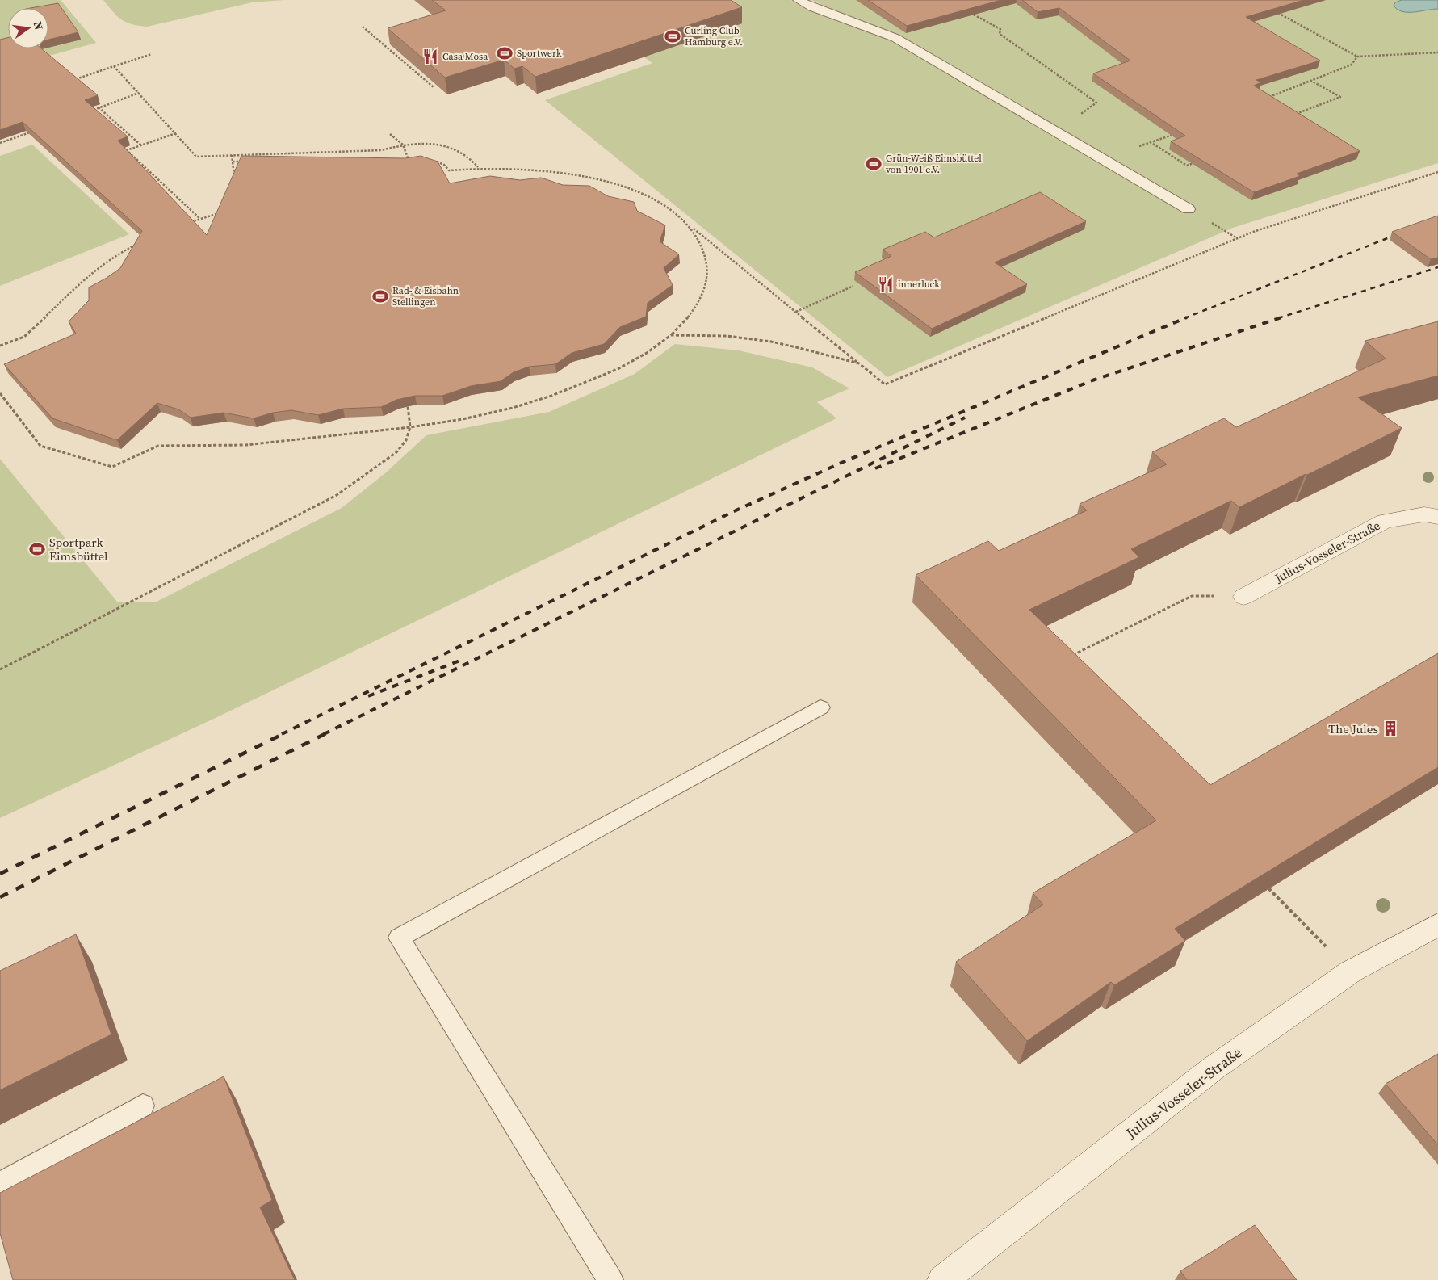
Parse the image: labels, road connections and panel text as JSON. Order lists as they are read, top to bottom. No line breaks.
{"streets":{"street":["Julius-Vosseler-Straße"]},"places":{"sports":["Curling Club Hamburg e.V.","Sportwerk","Grün-Weiß Eimsbüttel von 1901 e.V.","Rad- & Eisbahn Stellingen","Sportpark Eimsbüttel"],"restaurant":["Casa Mosa","innerluck"],"building":["The Jules"]},"north":"right"}
